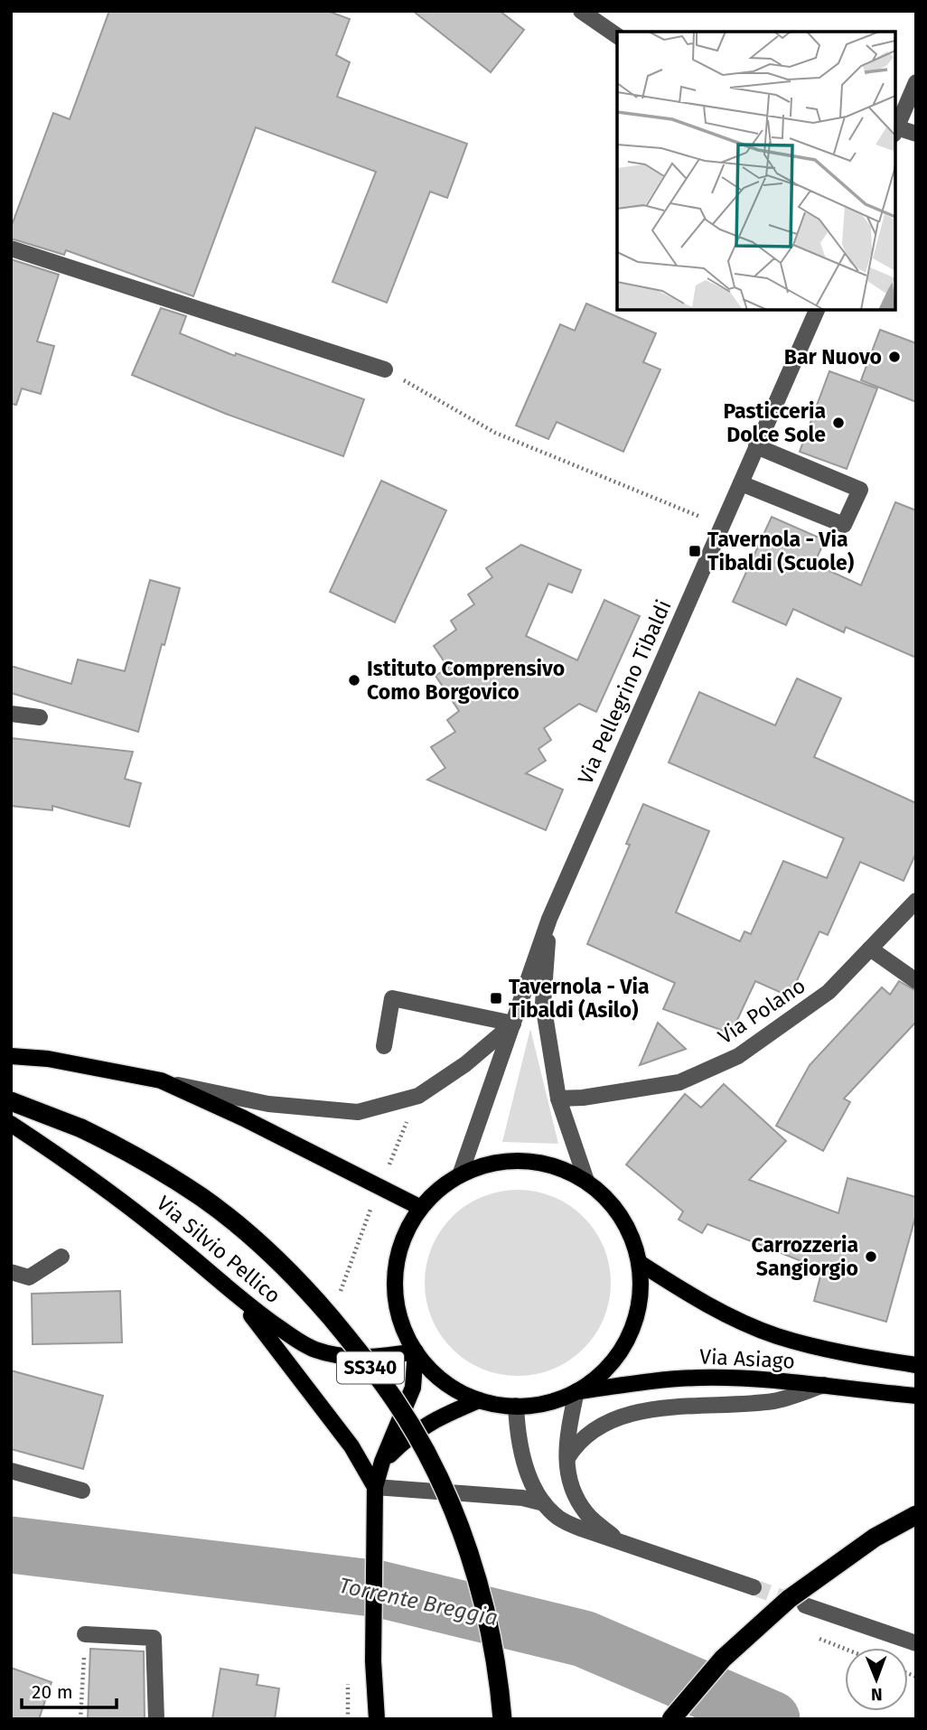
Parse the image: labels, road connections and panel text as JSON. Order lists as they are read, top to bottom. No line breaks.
{"streets":{"highway":["SS340"],"main road":["Via Silvio Pellico","Via Asiago"],"street":["Via Pellegrino Tibaldi","Via Polano"]},"crossings":[["Via Pellegrino Tibaldi","Via Polano"]],"water":["Torrente Breggia"],"places":{"other":["Bar Nuovo","Pasticceria Dolce Sole","Istituto Comprensivo Como Borgovico","Carrozzeria Sangiorgio"],"transit":["Tavernola - Via Tibaldi (Scuole)","Tavernola - Via Tibaldi (Asilo)"]},"scale_bar":"20 m","north":"bottom"}
